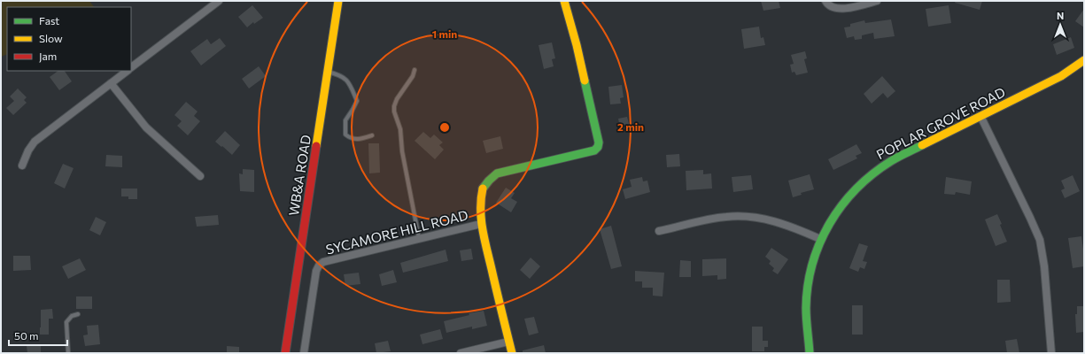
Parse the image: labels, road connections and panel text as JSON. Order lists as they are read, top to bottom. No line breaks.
{"streets":{"street":["POPLAR GROVE ROAD","WB&A ROAD","SYCAMORE HILL ROAD"]},"legend":["Fast","Slow","Jam"],"scale_bar":"50 m","north":"top","rings":["1 min","2 min"]}
